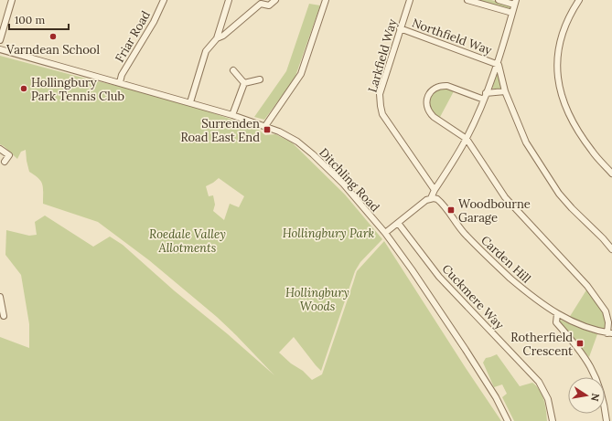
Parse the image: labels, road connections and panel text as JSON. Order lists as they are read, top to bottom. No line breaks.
{"streets":{"street":["Friar Road","Northfield Way","Larkfield Way","Ditchling Road","Carden Hill","Cuckmere Way"]},"crossings":[["Friar Road","Ditchling Road"],["Northfield Way","Larkfield Way"]],"parks":["Hollingbury Park","Roedale Valley Allotments","Hollingbury Woods"],"places":{"other":["Varndean School","Hollingbury Park Tennis Club"],"transit":["Surrenden Road East End","Woodbourne Garage","Rotherfield Crescent"]},"scale_bar":"100 m","north":"right"}
